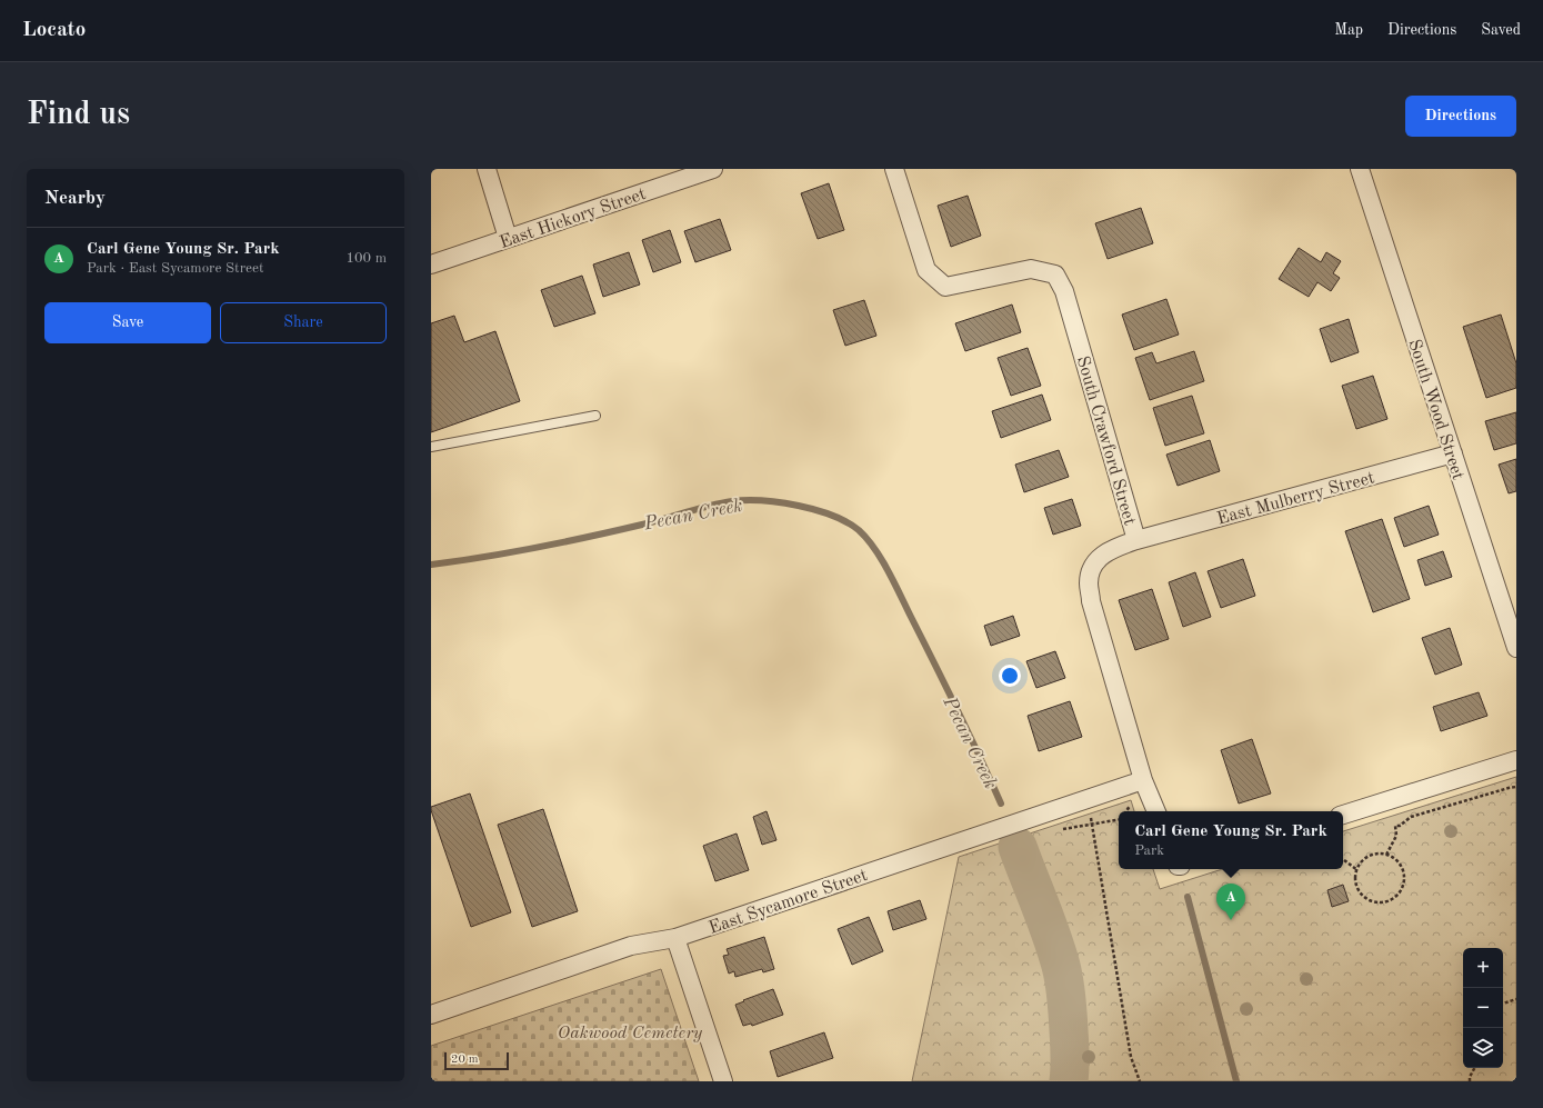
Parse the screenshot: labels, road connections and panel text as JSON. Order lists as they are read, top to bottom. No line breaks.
{"streets":{"street":["East Hickory Street","South Wood Street","South Crawford Street","East Mulberry Street","East Sycamore Street"]},"crossings":[["South Wood Street","East Mulberry Street"],["South Crawford Street","East Mulberry Street"],["South Crawford Street","East Sycamore Street"]],"water":["Pecan Creek"],"parks":["Oakwood Cemetery"],"scale_bar":"20 m","page":{"header":"Locato","nav":["Map","Directions","Saved"],"buttons":["Directions",["Save","Share"]],"title":"Find us","heading":"Nearby","list":[{"mark":"A","name":"Carl Gene Young Sr. Park","note":"Park · East Sycamore Street","value":"100 m"}],"popup":["Carl Gene Young Sr. Park","Park"],"pins":"A","map_buttons":["+","−"],"scale":"20 m"}}
